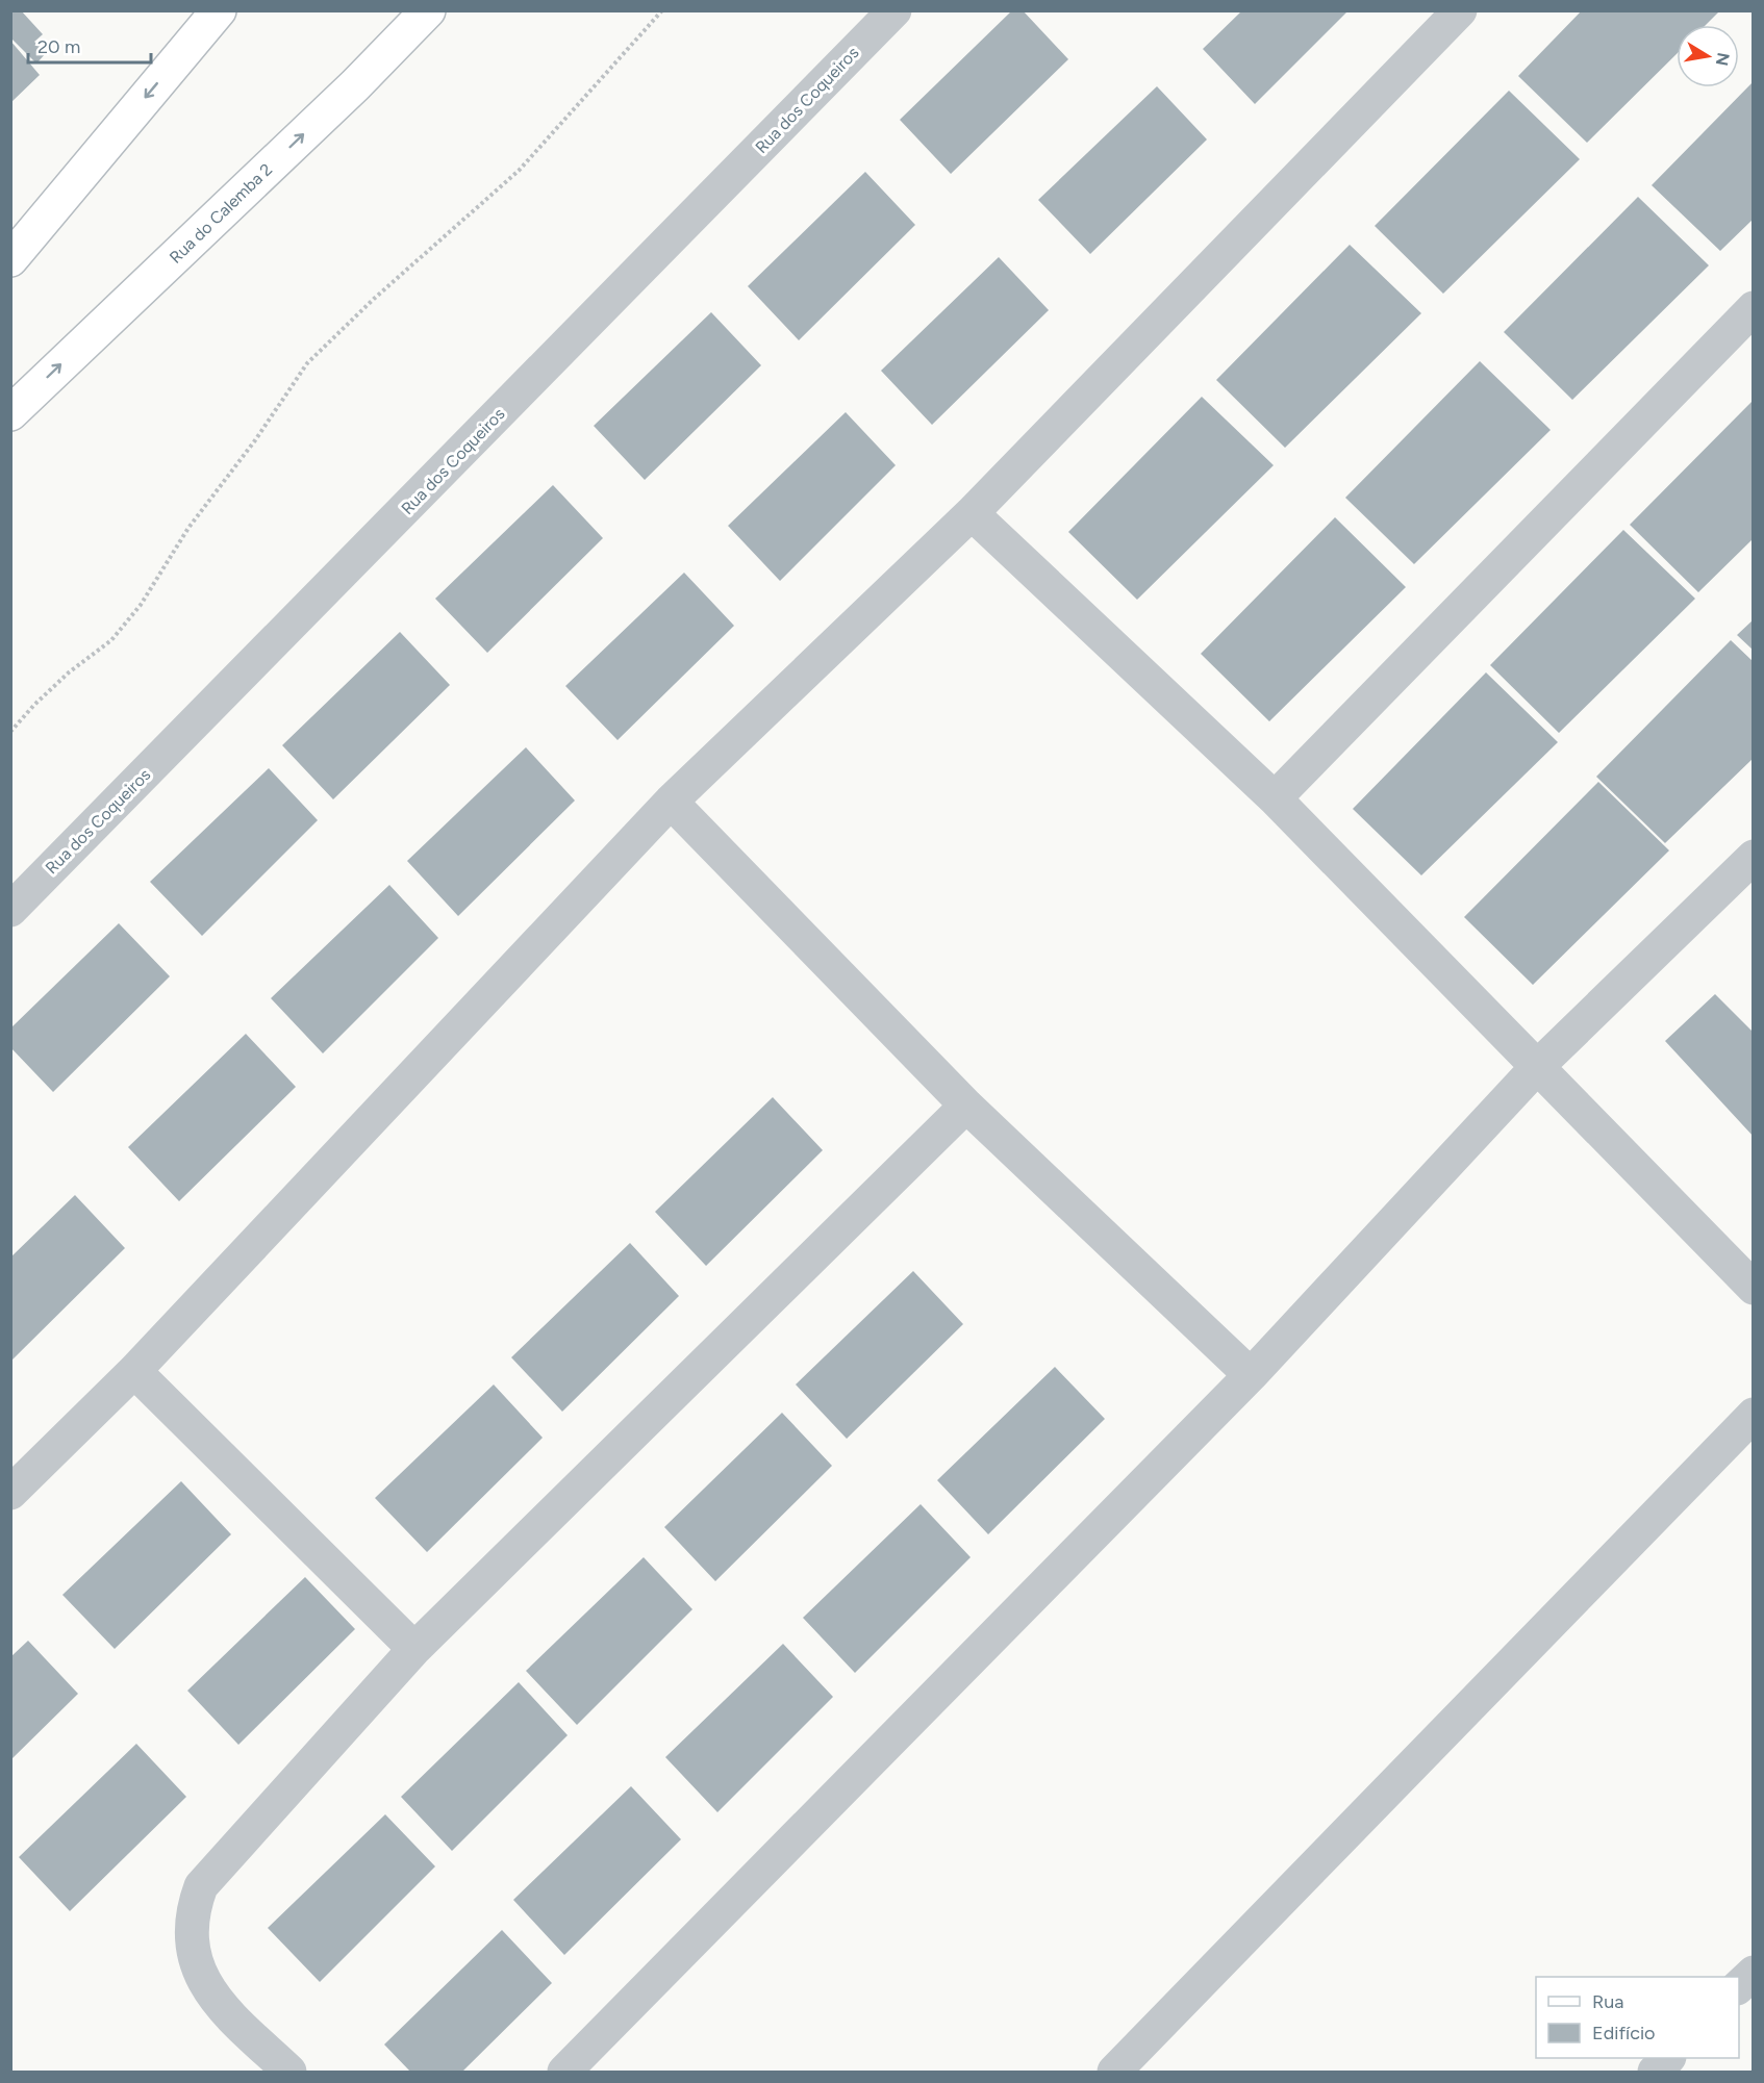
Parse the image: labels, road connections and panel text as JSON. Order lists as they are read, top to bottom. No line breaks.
{"streets":{"main road":["Rua do Calemba 2"],"street":["Rua dos Coqueiros"]},"legend":["Rua","Edifício"],"scale_bar":"20 m","north":"right"}
